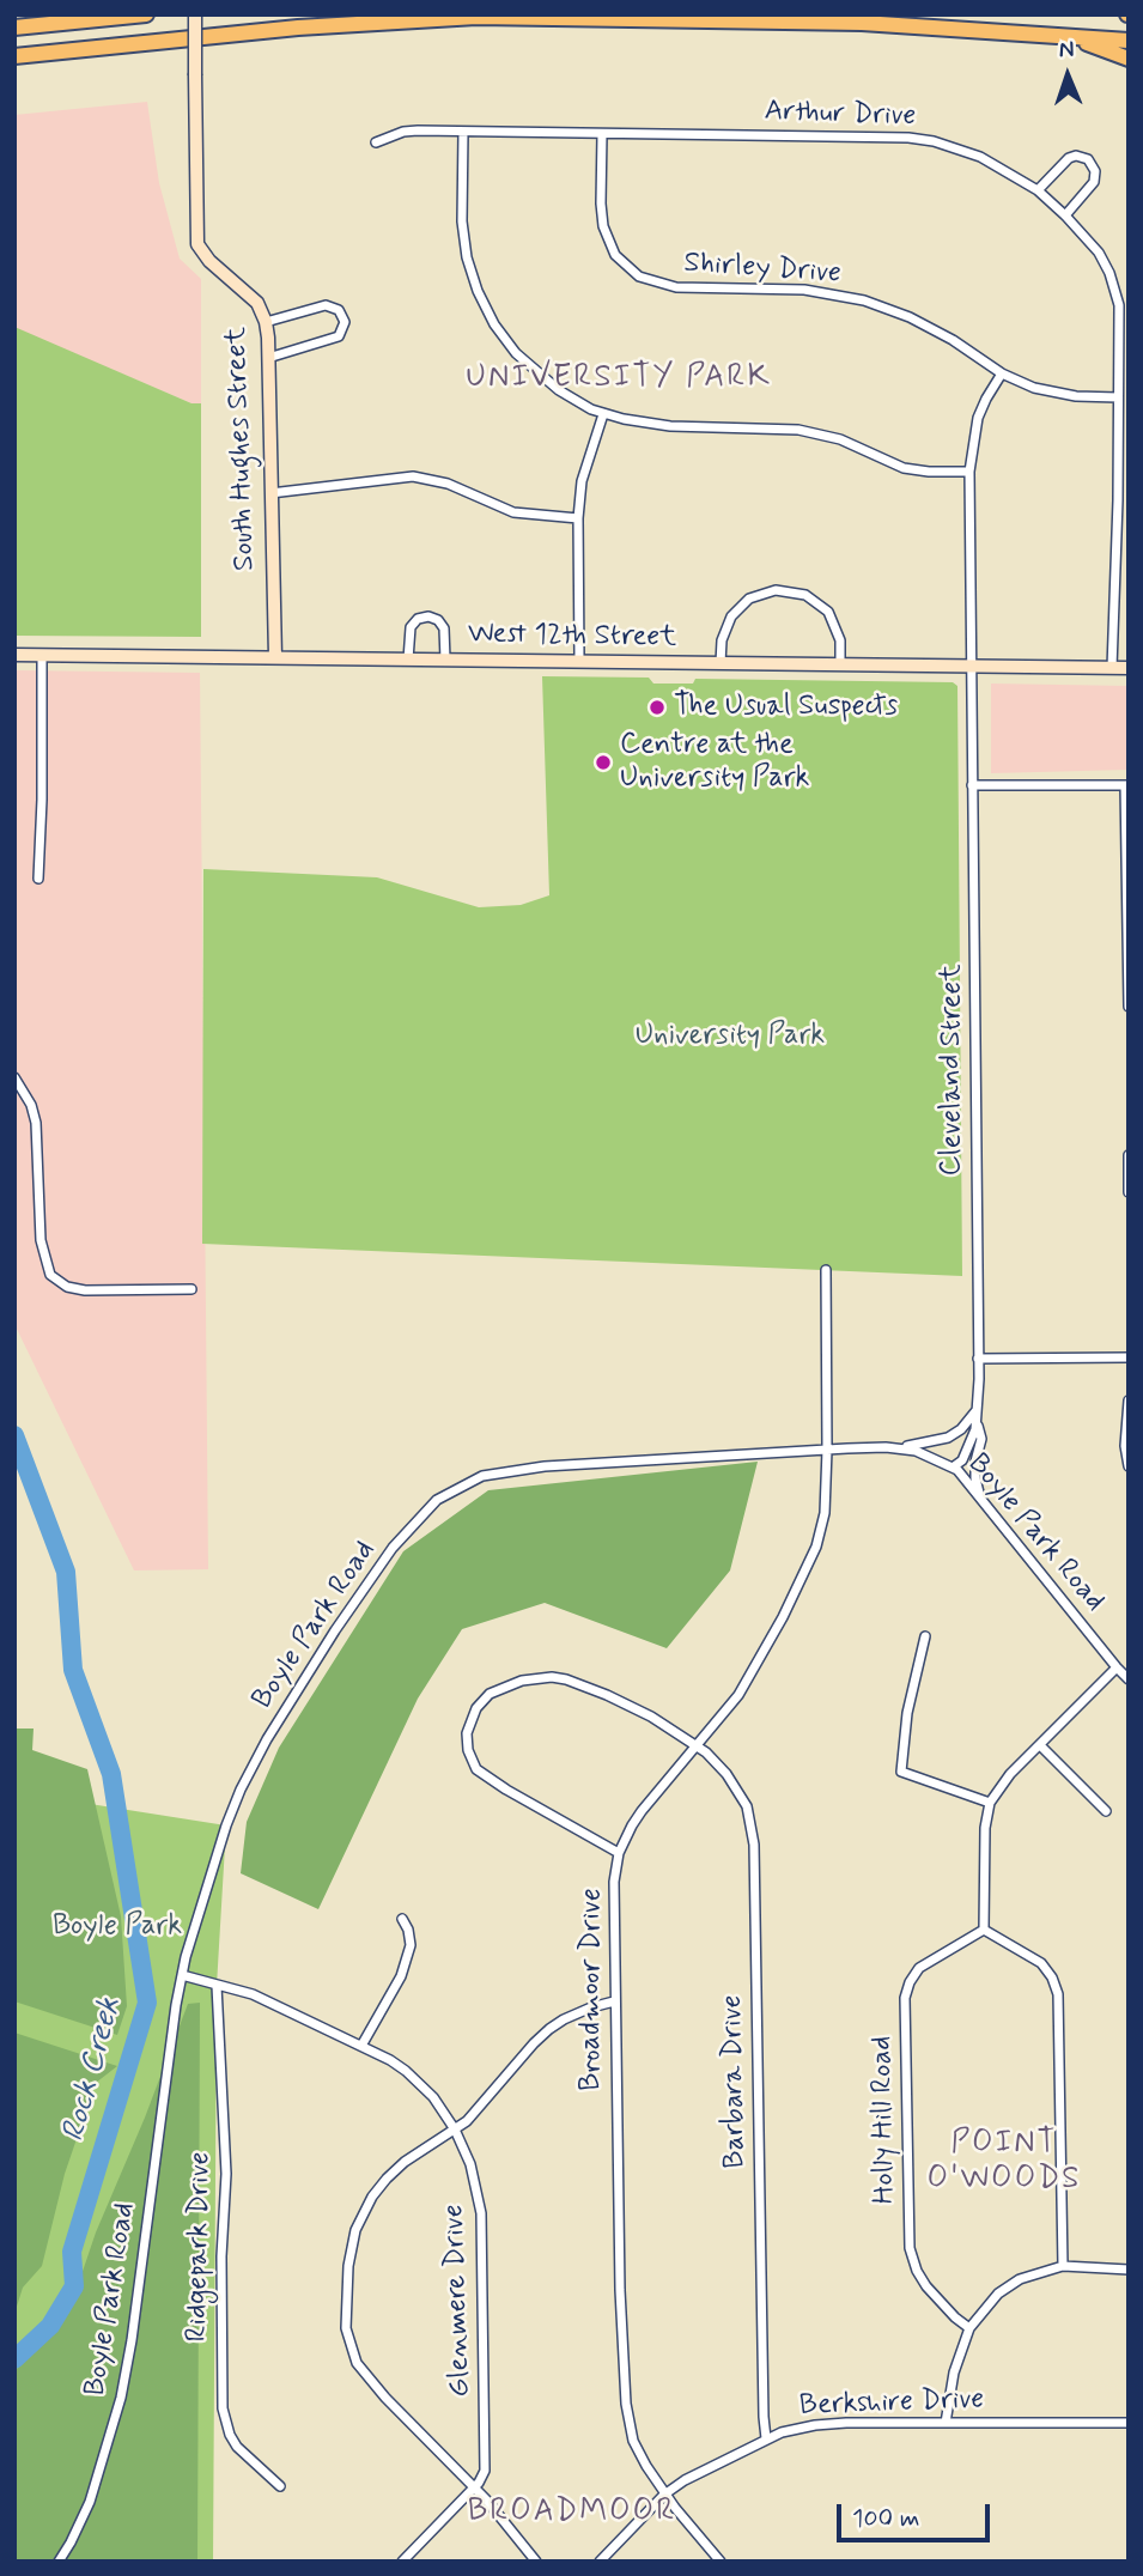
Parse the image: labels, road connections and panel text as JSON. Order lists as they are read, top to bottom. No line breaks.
{"streets":{"main road":["South Hughes Street","West 12th Street"],"street":["Arthur Drive","Shirley Drive","Cleveland Street","Boyle Park Road","Broadmoor Drive","Barbara Drive","Holly Hill Road","Ridgepark Drive","Glenmere Drive","Berkshire Drive"]},"crossings":[["Arthur Drive","Shirley Drive"],["Arthur Drive","West 12th Street"],["Shirley Drive","Cleveland Street"],["South Hughes Street","West 12th Street"],["West 12th Street","Cleveland Street"],["Cleveland Street","Boyle Park Road"],["Boyle Park Road","Broadmoor Drive"],["Boyle Park Road","Glenmere Drive"],["Broadmoor Drive","Barbara Drive"],["Broadmoor Drive","Berkshire Drive"],["Barbara Drive","Berkshire Drive"],["Ridgepark Drive","Glenmere Drive"]],"districts":["UNIVERSITY PARK","POINT O'WOODS","BROADMOOR"],"water":["Rock Creek"],"parks":["University Park","Boyle Park"],"places":["The Usual Suspects","Centre at the University Park"],"scale_bar":"100 m","north":"top"}
